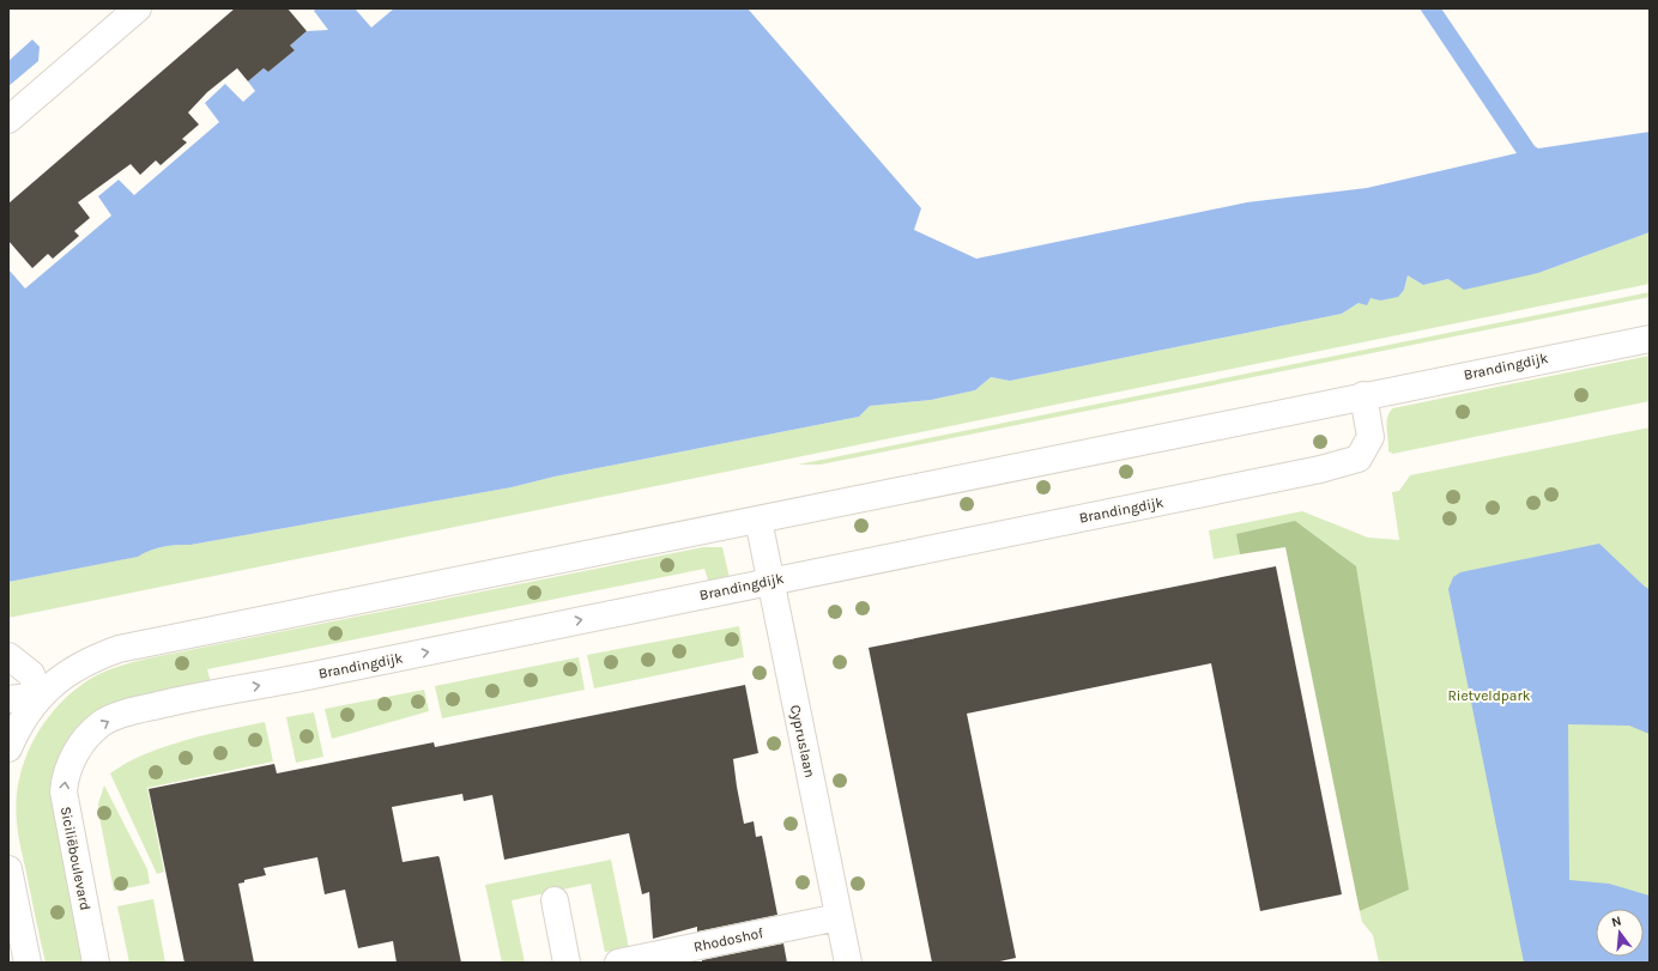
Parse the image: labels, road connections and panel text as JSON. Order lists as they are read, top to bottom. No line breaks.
{"streets":{"street":["Brandingdijk","Cypruslaan","Siciliëboulevard","Rhodoshof"]},"crossings":[["Brandingdijk","Cypruslaan"],["Brandingdijk","Siciliëboulevard"],["Cypruslaan","Rhodoshof"]],"parks":["Rietveldpark"],"north":"top"}
